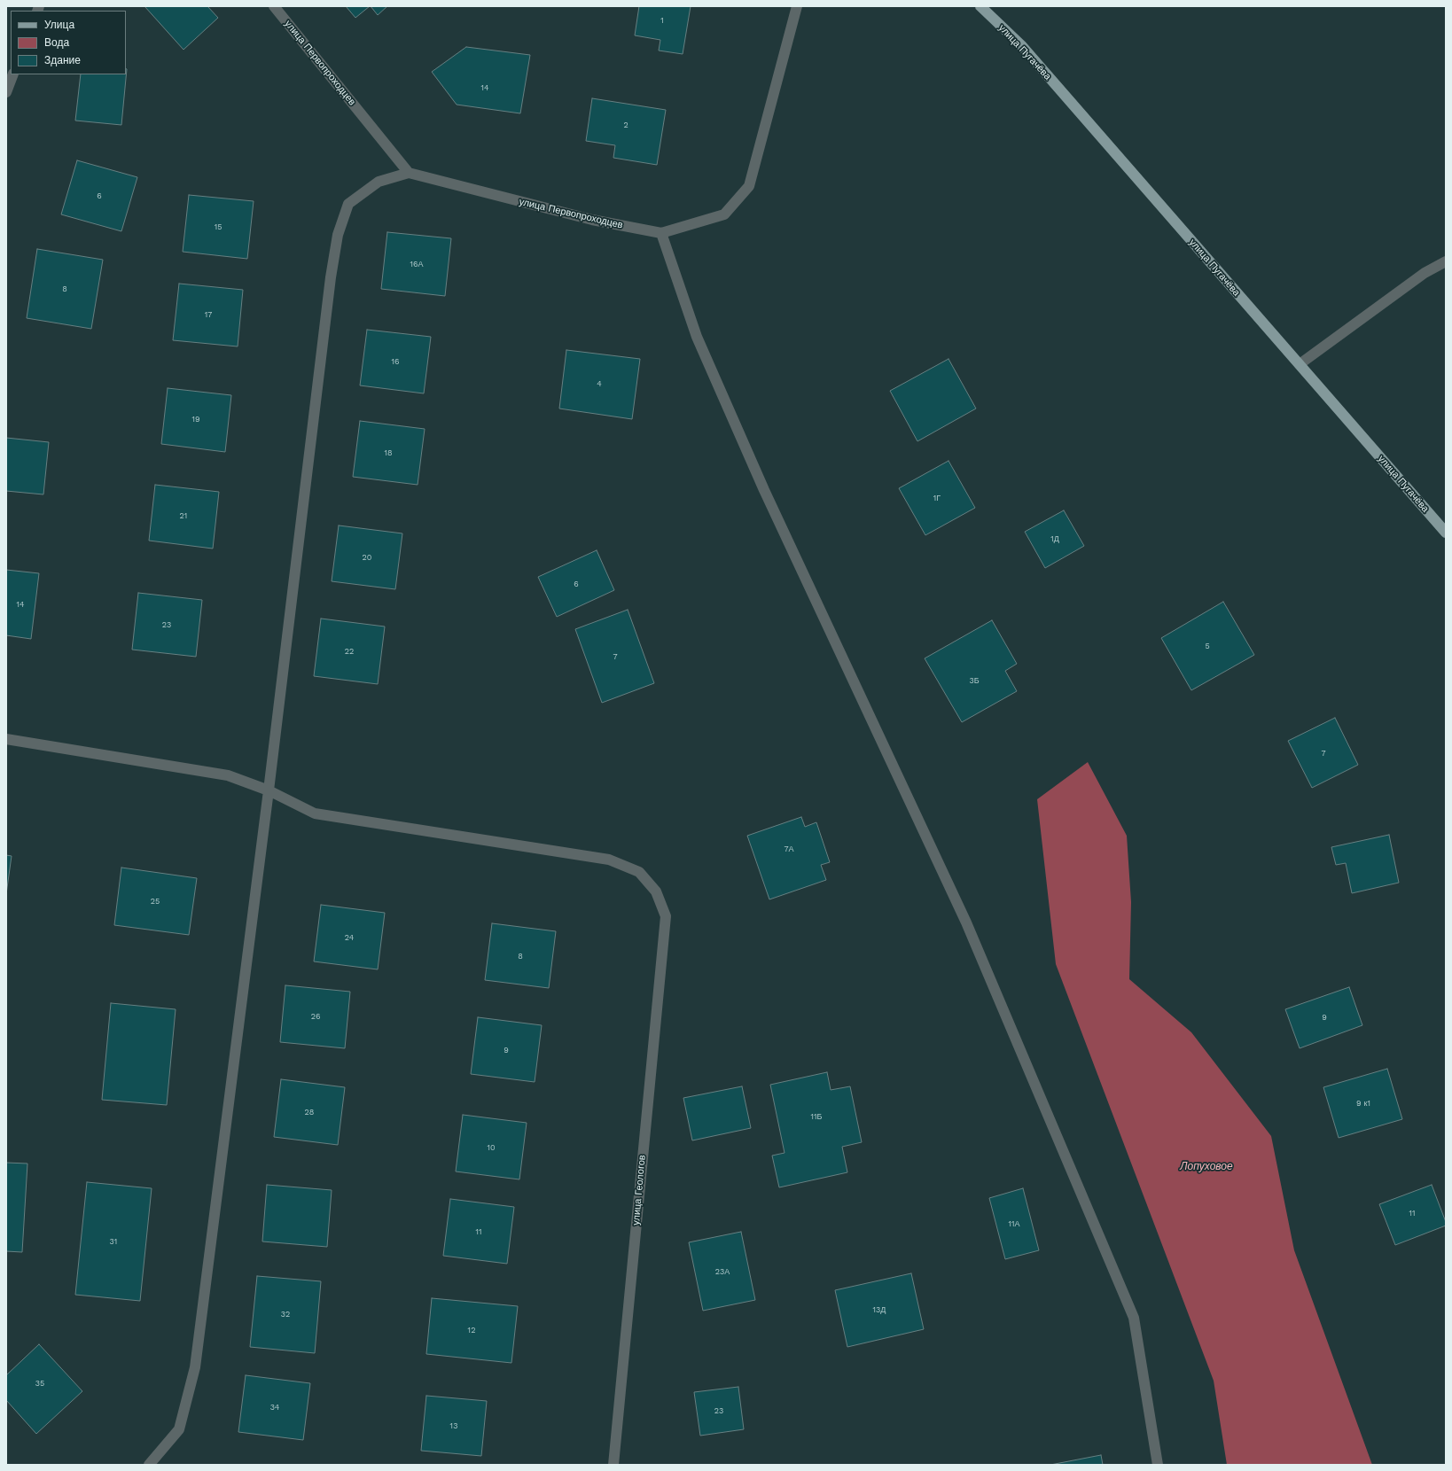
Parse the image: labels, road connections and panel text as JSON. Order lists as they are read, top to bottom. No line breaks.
{"streets":{"main road":["улица Пугачёва"],"street":["улица Первопроходцев","улица Геологов"]},"water":["Лопуховое"],"house_numbers":["1","14","2","6","15","16А","8","17","16","4","19","18","1Г","21","1Д","20","6","14","23","5","22","7","3Б","7","7А","25","24","8","26","9","9","9 к1","28","11Б","10","11","11А","11","31","23А","13Д","32","12","35","34","23","13"],"legend":["Улица","Вода","Здание"]}
